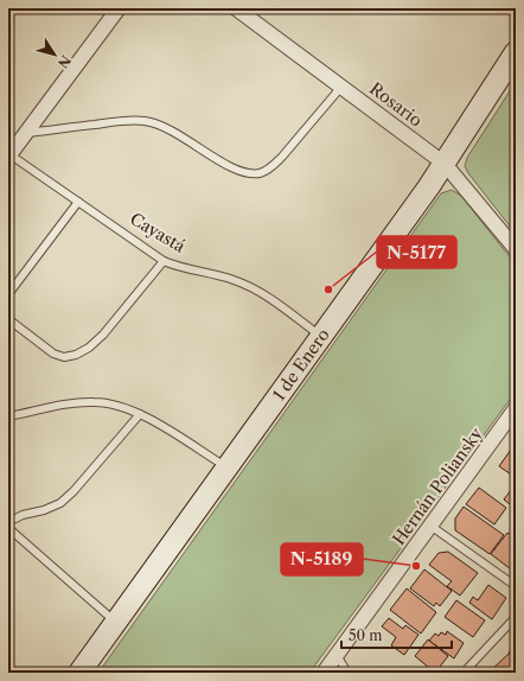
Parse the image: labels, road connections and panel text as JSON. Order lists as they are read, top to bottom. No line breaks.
{"streets":{"main road":["1 de Enero"],"street":["Rosario","Hernán Poliansky"],"lane":["Cayastá"]},"crossings":[["Rosario","1 de Enero"],["Cayastá","1 de Enero"]],"places":["N-5177","N-5189"],"scale_bar":"50 m","north":"bottom right"}
